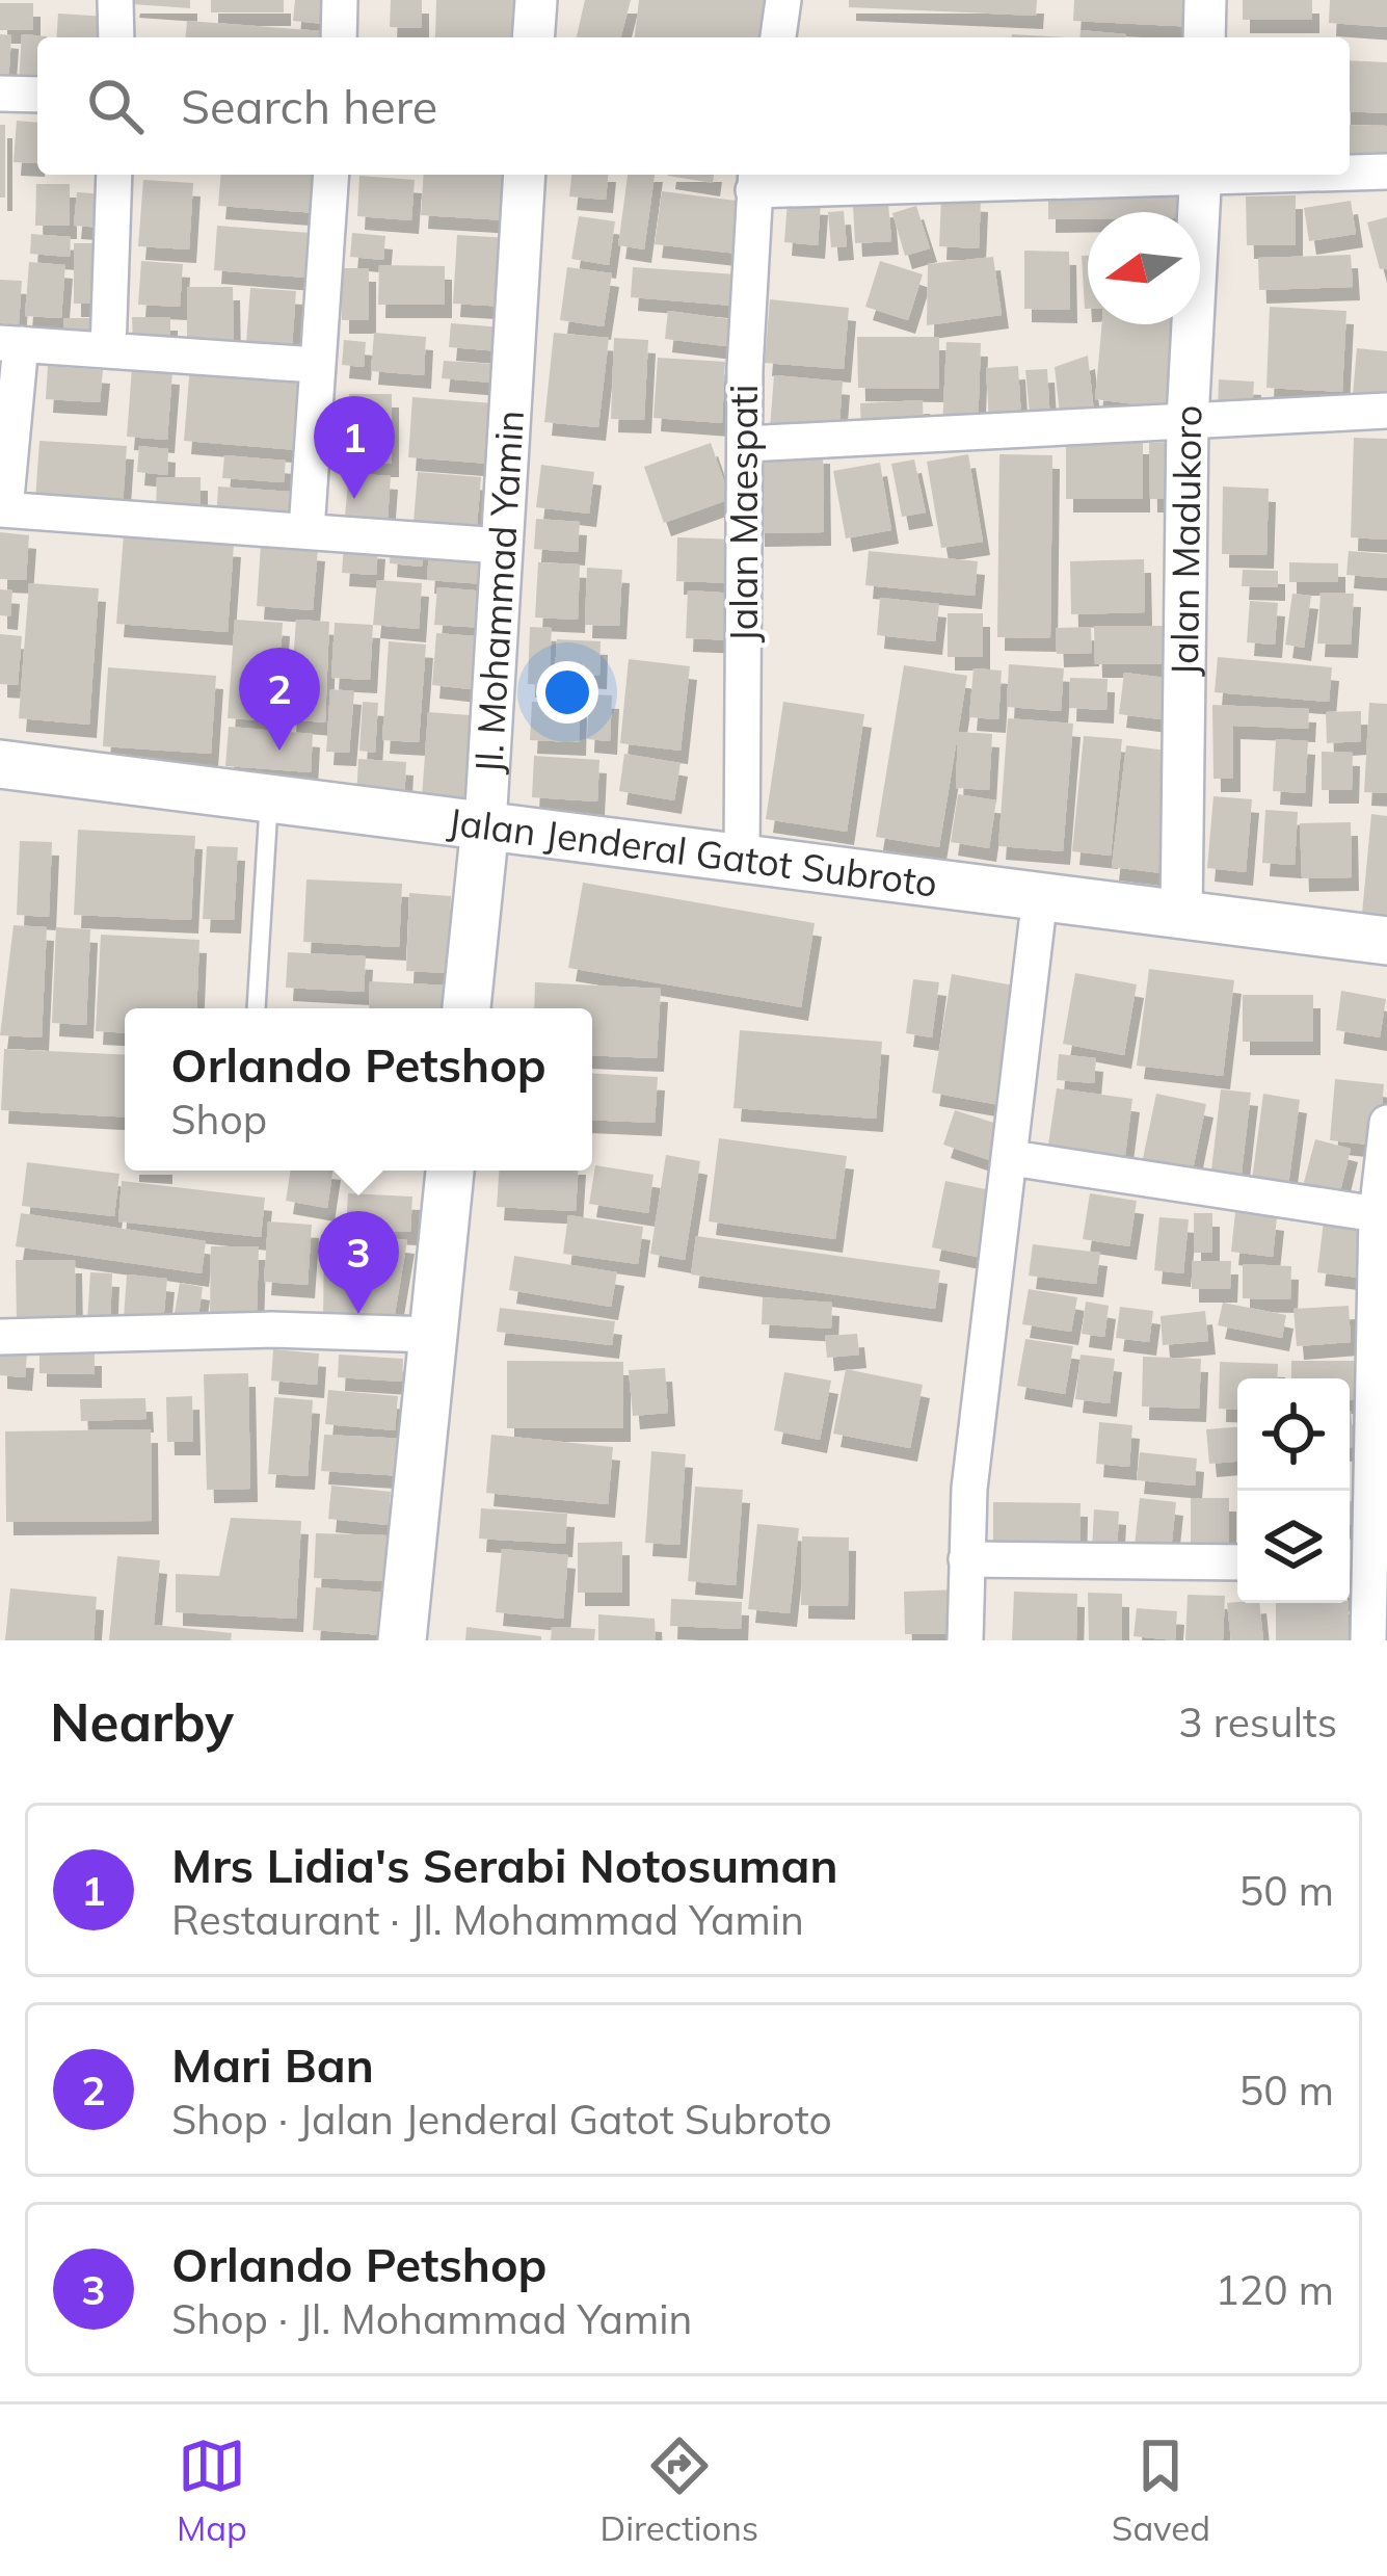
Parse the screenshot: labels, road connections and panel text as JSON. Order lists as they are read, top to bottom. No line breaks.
{"streets":{"main road":["Jl. Mohammad Yamin","Jalan Jenderal Gatot Subroto"],"street":["Jalan Maespati","Jalan Madukoro"]},"crossings":[["Jalan Maespati","Jalan Jenderal Gatot Subroto"],["Jalan Madukoro","Jalan Jenderal Gatot Subroto"],["Jl. Mohammad Yamin","Jalan Jenderal Gatot Subroto"]],"north":"left","page":{"search":"Search here","pins":["1","2","3"],"popup":["Orlando Petshop","Shop"],"heading":["Nearby","3 results"],"list":[{"mark":"1","name":"Mrs Lidia's Serabi Notosuman","note":"Restaurant · Jl. Mohammad Yamin","value":"50 m"},{"mark":"2","name":"Mari Ban","note":"Shop · Jalan Jenderal Gatot Subroto","value":"50 m"},{"mark":"3","name":"Orlando Petshop","note":"Shop · Jl. Mohammad Yamin","value":"120 m"}],"nav":["Map","Directions","Saved"]}}
